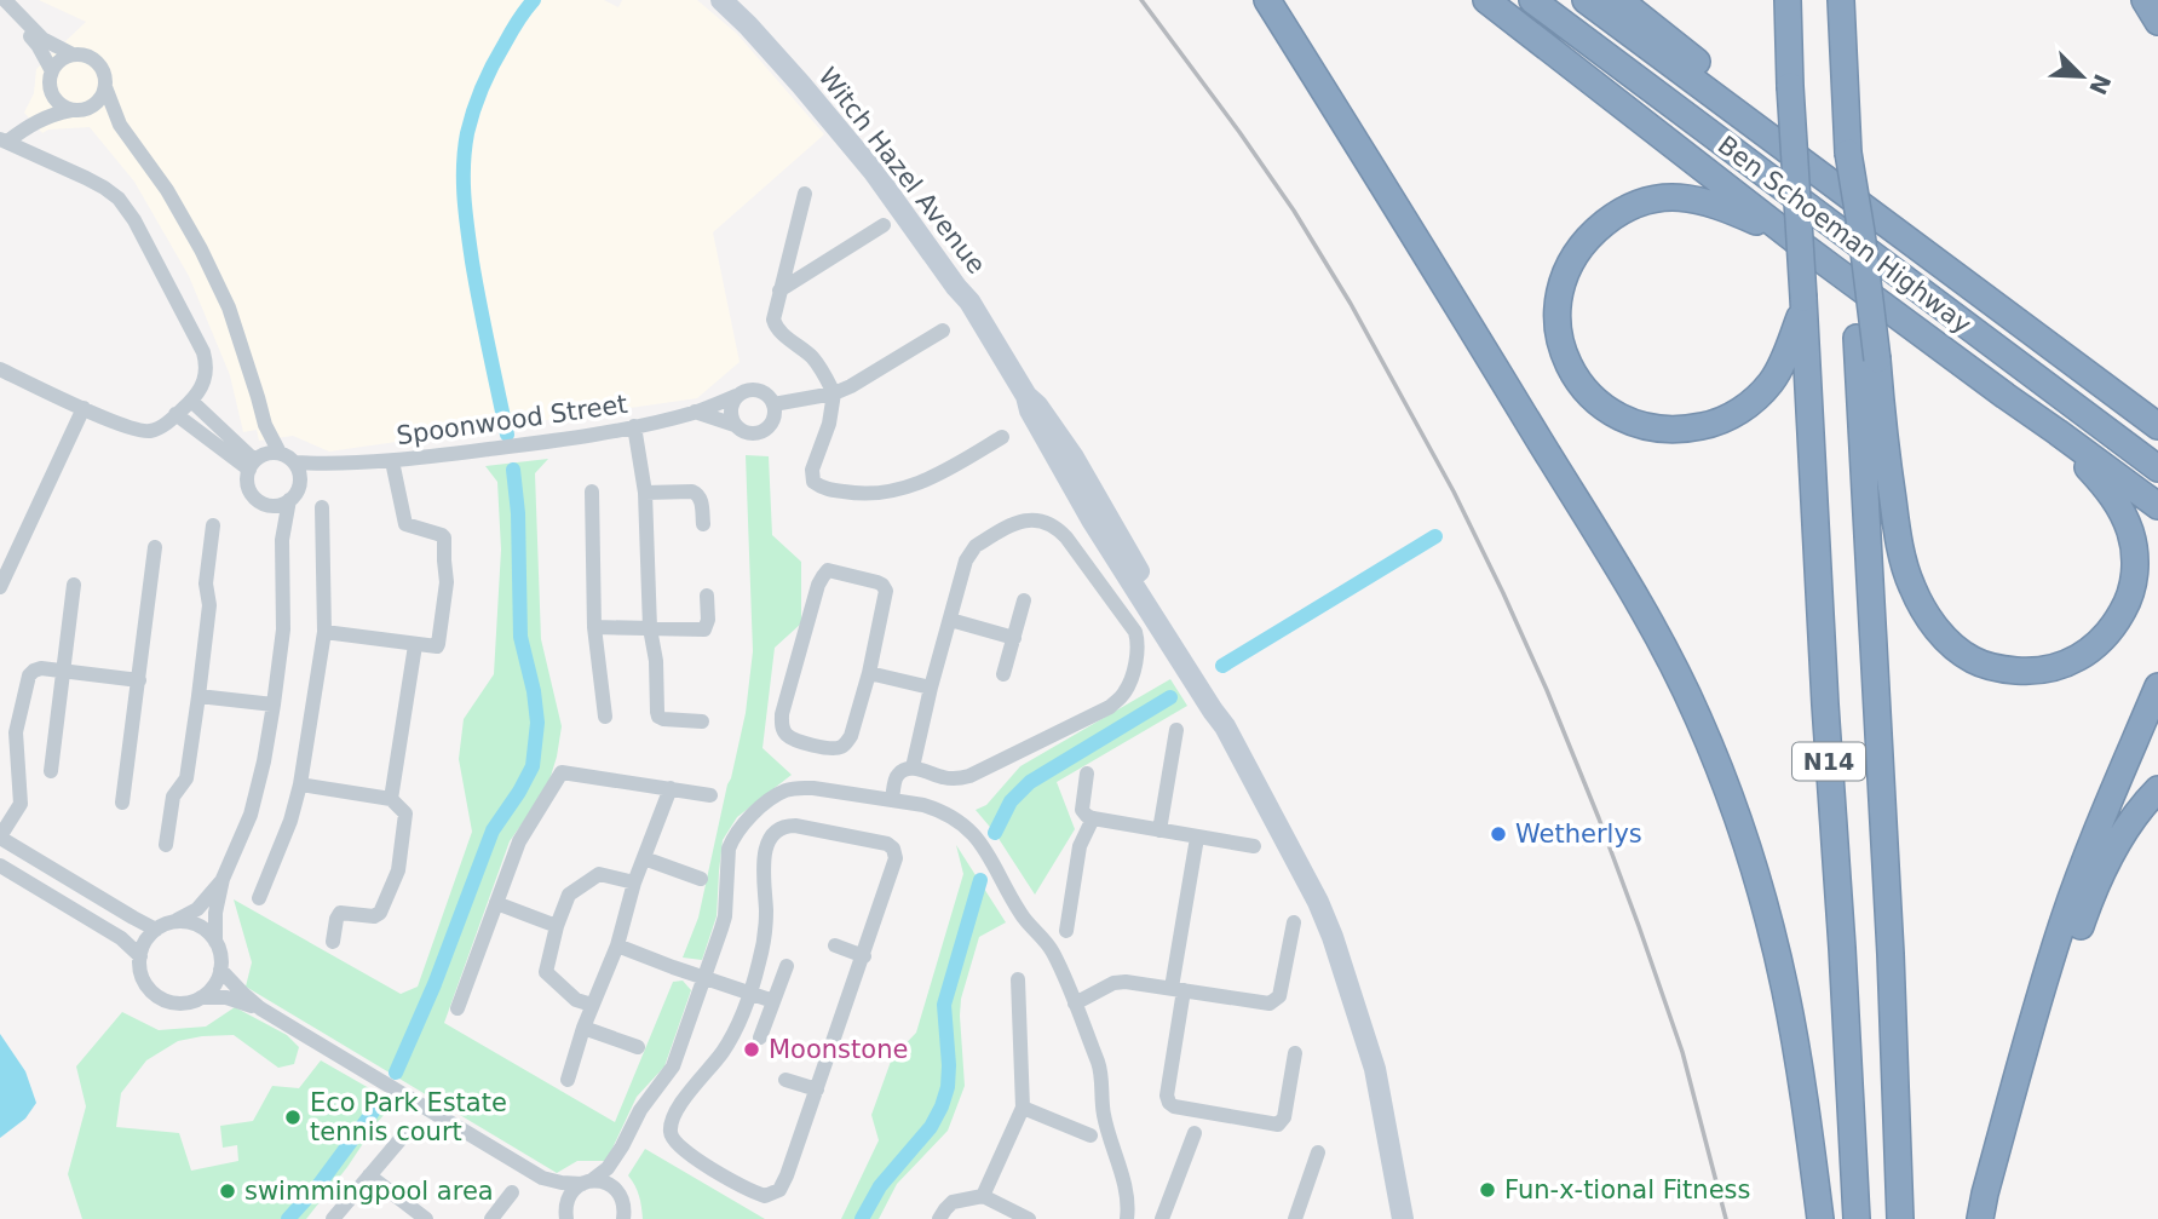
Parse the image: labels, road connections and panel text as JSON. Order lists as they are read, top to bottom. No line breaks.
{"streets":{"highway":["Ben Schoeman Highway","N14"],"street":["Witch Hazel Avenue","Spoonwood Street"]},"places":["Wetherlys","Moonstone","Eco Park Estate tennis court","Fun-x-tional Fitness","swimmingpool area"],"north":"bottom right"}
